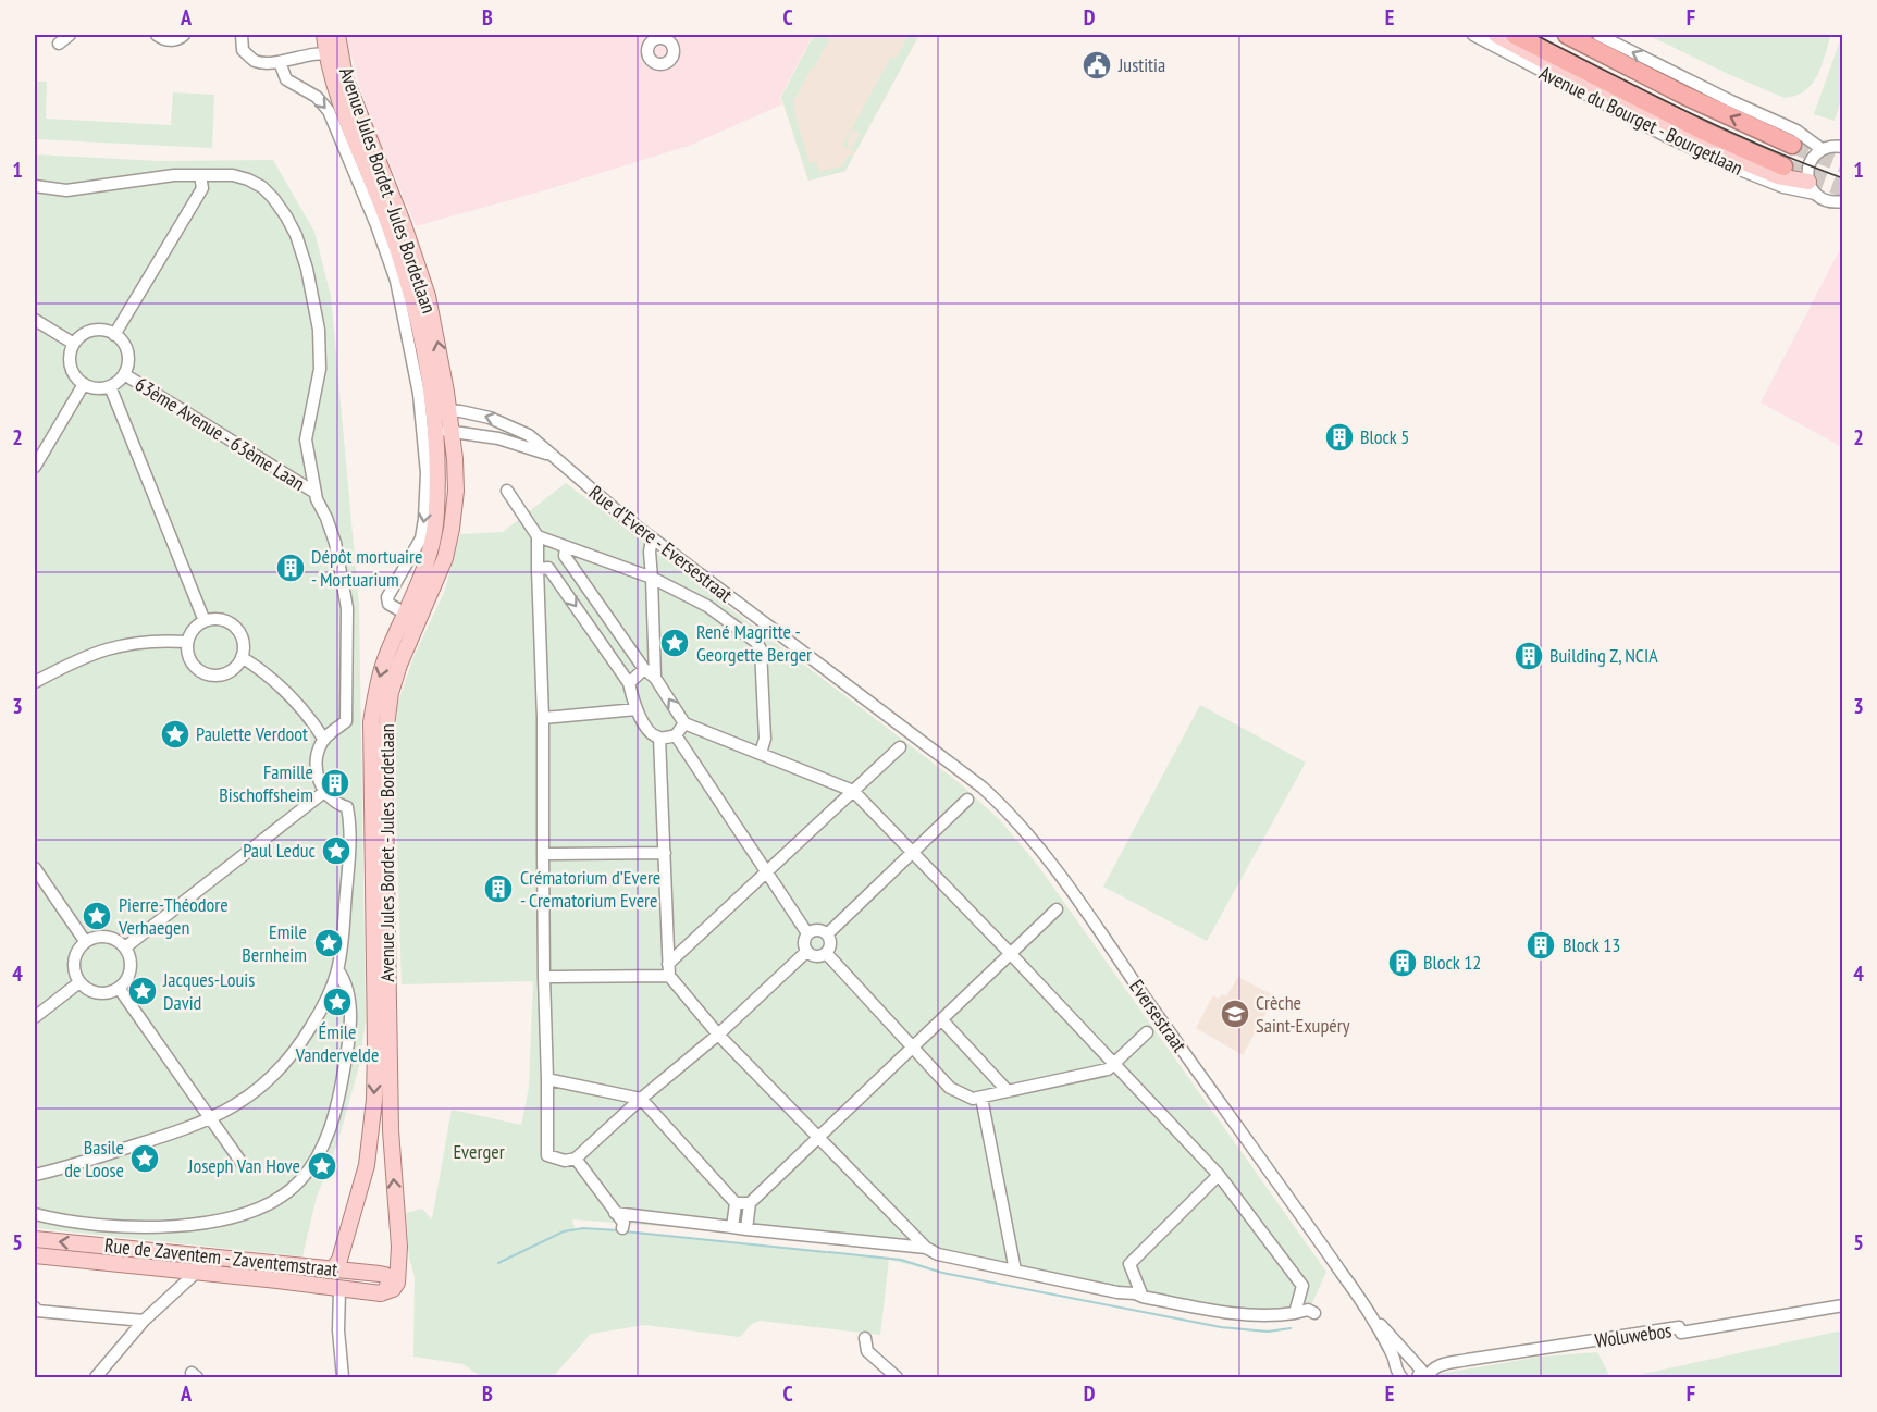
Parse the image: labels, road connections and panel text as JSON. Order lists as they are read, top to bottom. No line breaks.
{"streets":{"main road":["Avenue Jules Bordet - Jules Bordetlaan","Rue de Zaventem - Zaventemstraat"],"street":["Avenue du Bourget - Bourgetlaan","63ème Avenue - 63ème Laan","Rue d'Evere - Eversestraat","Eversestraat","Woluwebos"]},"crossings":[["Avenue Jules Bordet - Jules Bordetlaan","Rue d'Evere - Eversestraat"],["Avenue Jules Bordet - Jules Bordetlaan","Rue de Zaventem - Zaventemstraat"],["Rue d'Evere - Eversestraat","Eversestraat"],["Eversestraat","Woluwebos"]],"parks":["Everger"],"places":{"public building":["Justitia"],"building":["Block 5","Dépôt mortuaire - Mortuarium","Building Z, NCIA","Famille Bischoffsheim","Crématorium d’Evere - Crematorium Evere","Block 13","Block 12"],"place":["René Magritte - Georgette Berger","Paulette Verdoot","Paul Leduc","Pierre-Théodore Verhaegen","Emile Bernheim","Jacques-Louis David","Émile Vandervelde","Basile de Loose","Joseph Van Hove"],"school or university":["Crèche Saint-Exupéry"]},"grid":{"columns":["A","B","C","D","E","F"],"rows":["1","2","3","4","5"]}}
